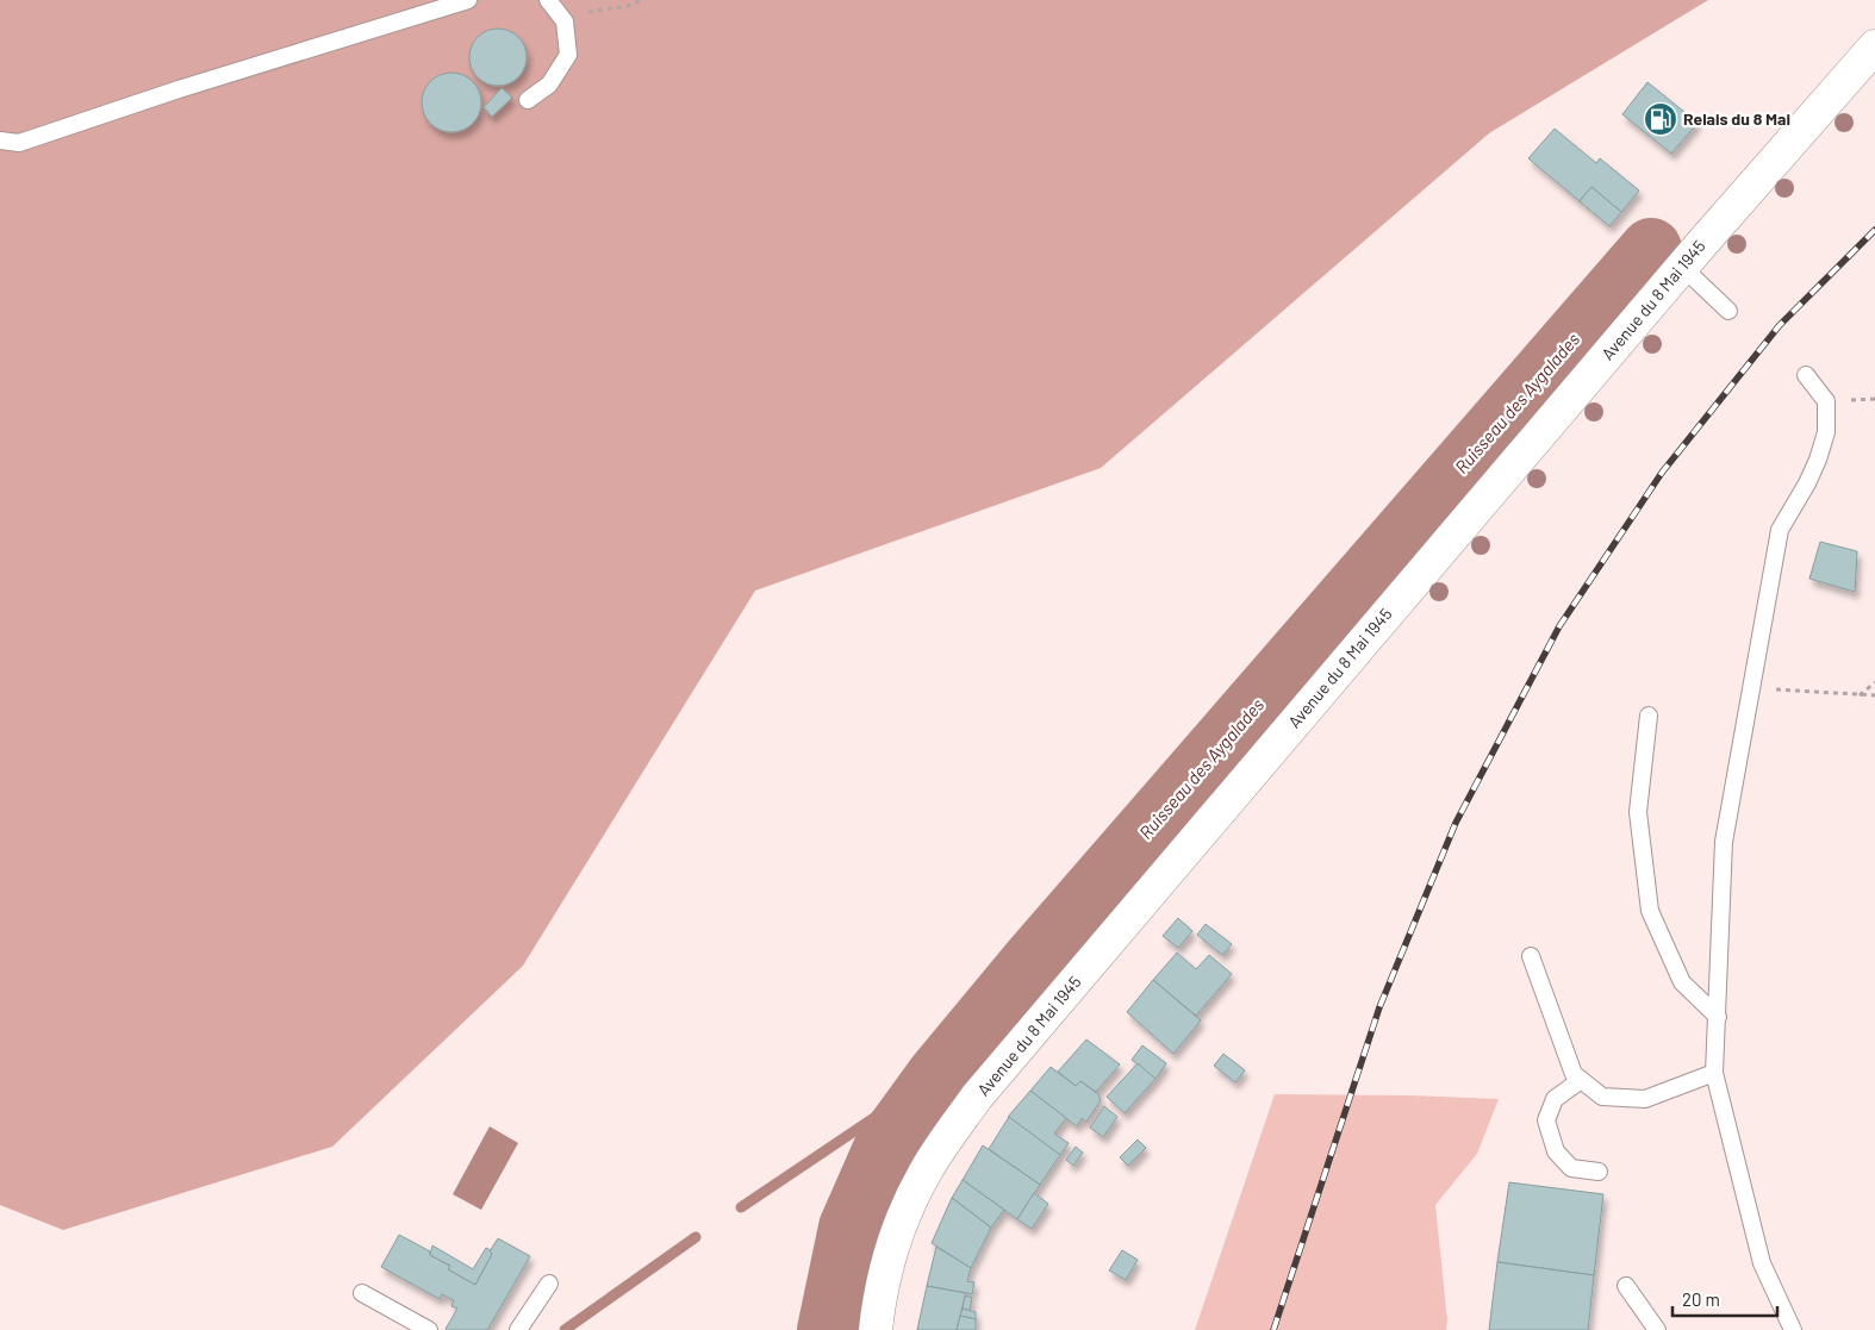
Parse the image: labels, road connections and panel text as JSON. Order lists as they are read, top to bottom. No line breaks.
{"streets":{"main road":["Avenue du 8 Mai 1945"]},"water":["Ruisseau des Aygalades"],"places":{"fuel station":["Relais du 8 Mai"]},"scale_bar":"20 m"}
